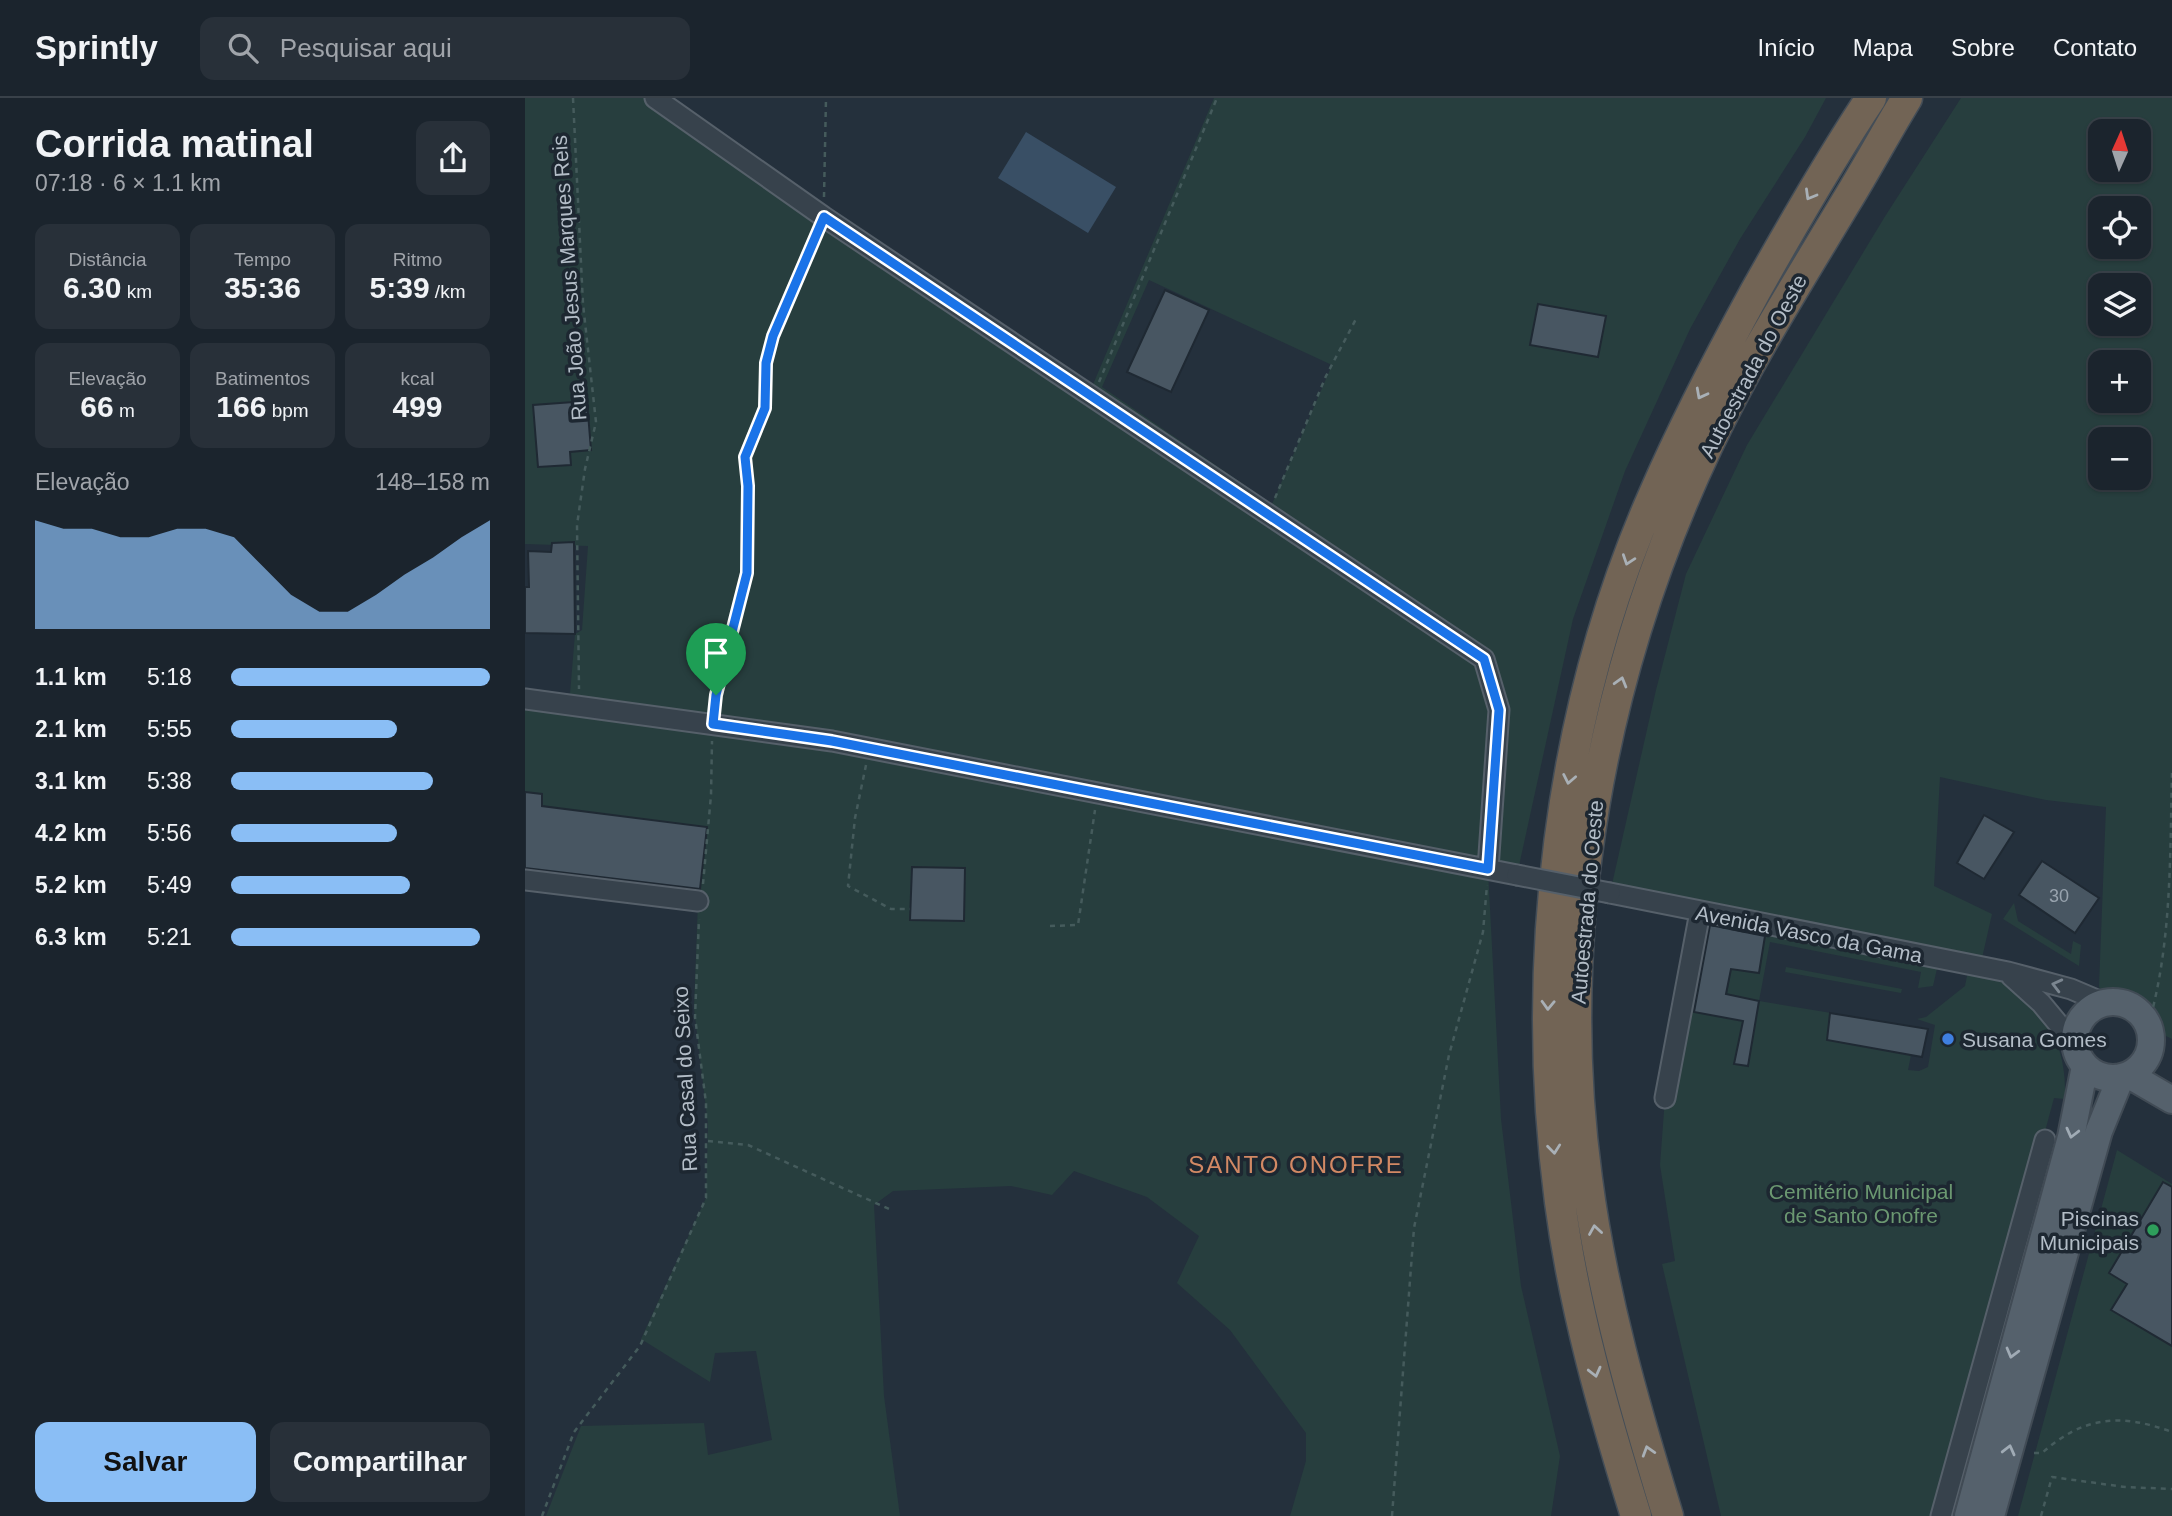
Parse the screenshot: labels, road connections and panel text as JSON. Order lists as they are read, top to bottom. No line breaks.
{"streets":{"highway":["Autoestrada do Oeste"],"street":["Avenida Vasco da Gama"],"path":["Rua João Jesus Marques Reis","Rua Casal do Seixo"]},"districts":["SANTO ONOFRE"],"parks":["Cemitério Municipal de Santo Onofre"],"places":["Susana Gomes","Piscinas Municipais"],"house_numbers":["30"],"north":"top","page":{"header":"Sprintly","search":"Pesquisar aqui","nav":["Início","Mapa","Sobre","Contato"],"heading":["Corrida matinal","07:18 · 6 × 1.1 km"],"map_buttons":["+","−"],"stats":[["Distância","6.30 km"],["Tempo","35:36"],["Ritmo","5:39 /km"],["Elevação","66 m"],["Batimentos","166 bpm"],["kcal","499"]],"chart":["Elevação","148–158 m"],"list":[{"name":"1.1 km","note":"5:18"},{"name":"2.1 km","note":"5:55"},{"name":"3.1 km","note":"5:38"},{"name":"4.2 km","note":"5:56"},{"name":"5.2 km","note":"5:49"},{"name":"6.3 km","note":"5:21"}],"buttons":["Salvar","Compartilhar"]}}
